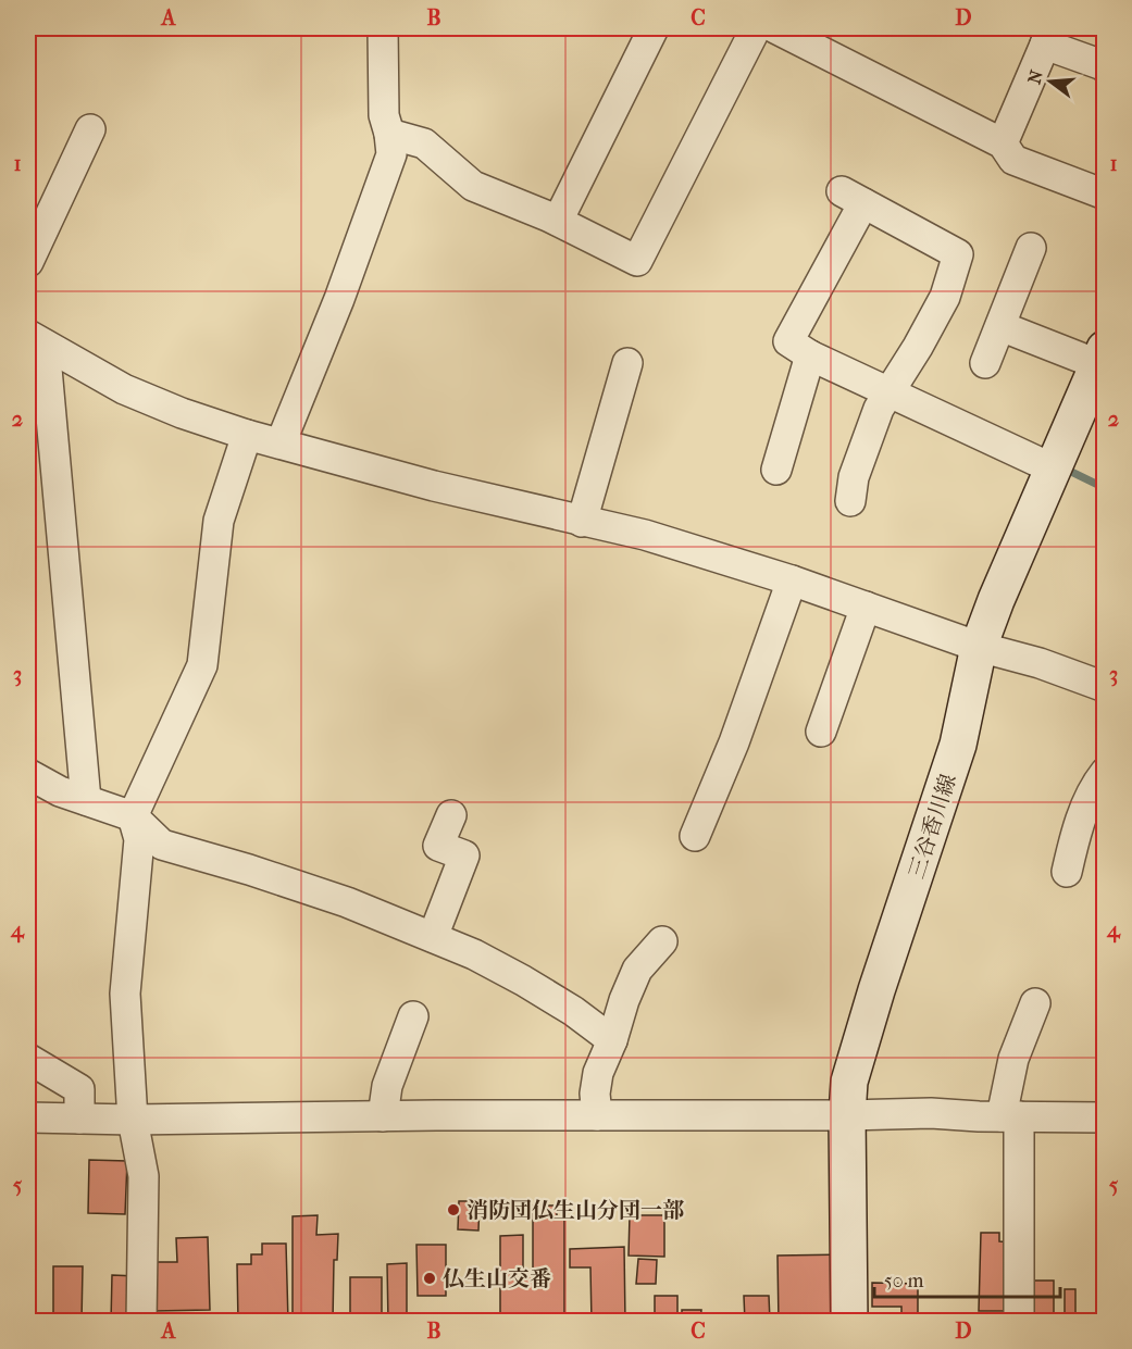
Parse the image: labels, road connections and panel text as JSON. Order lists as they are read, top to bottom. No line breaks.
{"streets":{"main road":["三谷香川線"]},"places":["消防団仏生山分団一部","仏生山交番"],"scale_bar":"50 m","north":"left","grid":{"columns":["A","B","C","D"],"rows":["1","2","3","4","5"]}}
